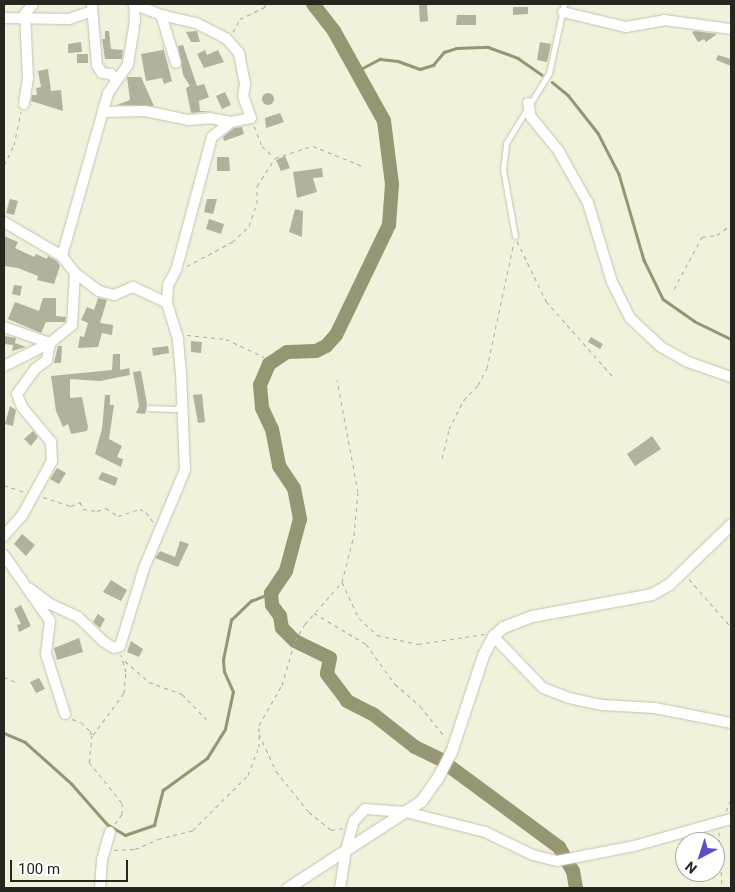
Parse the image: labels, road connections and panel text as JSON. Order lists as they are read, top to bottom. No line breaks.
{"scale_bar":"100 m","north":"bottom left"}
